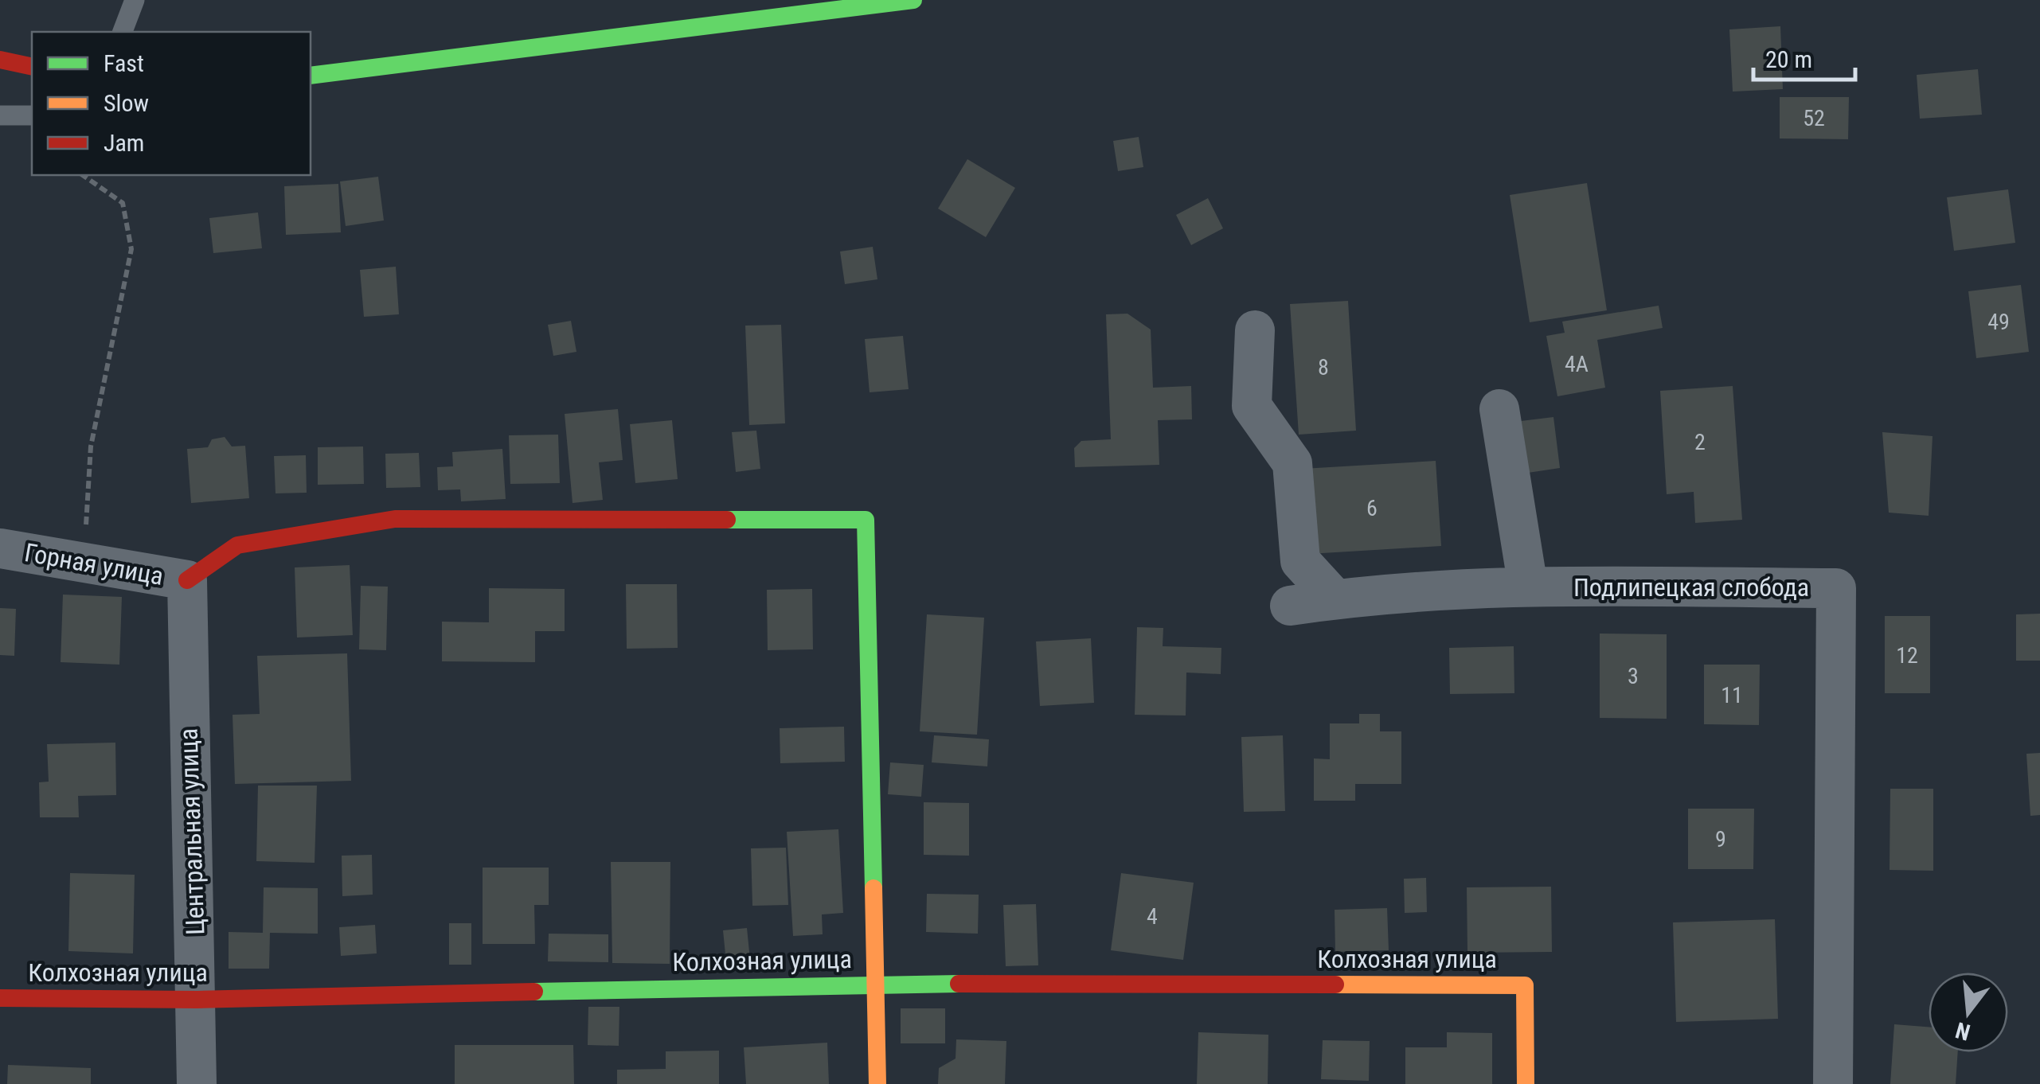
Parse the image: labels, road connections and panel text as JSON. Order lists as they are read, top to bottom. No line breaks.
{"streets":{"street":["Горная улица","Подлипецкая слобода","Центральная улица","Колхозная улица"]},"crossings":[["Горная улица","Центральная улица"],["Центральная улица","Колхозная улица"]],"house_numbers":["52","49","4А","8","2","6","12","3","11","9","4"],"legend":["Fast","Slow","Jam"],"scale_bar":"20 m","north":"bottom"}
